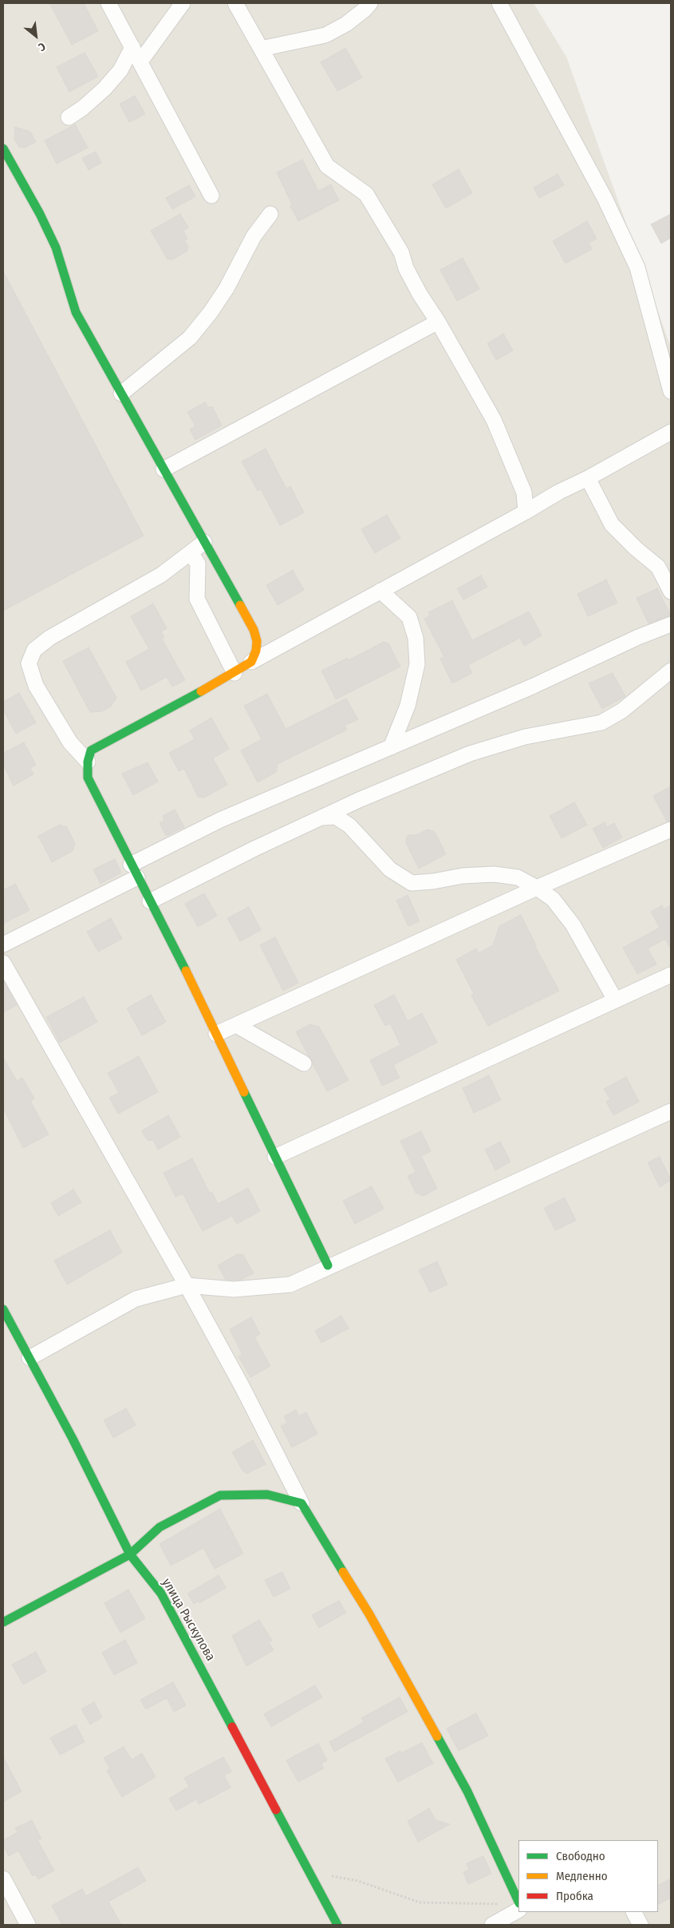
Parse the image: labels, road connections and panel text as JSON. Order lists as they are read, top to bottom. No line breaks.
{"streets":{"street":["улица Рыскулова"]},"legend":["Свободно","Медленно","Пробка"],"north":"bottom right"}
